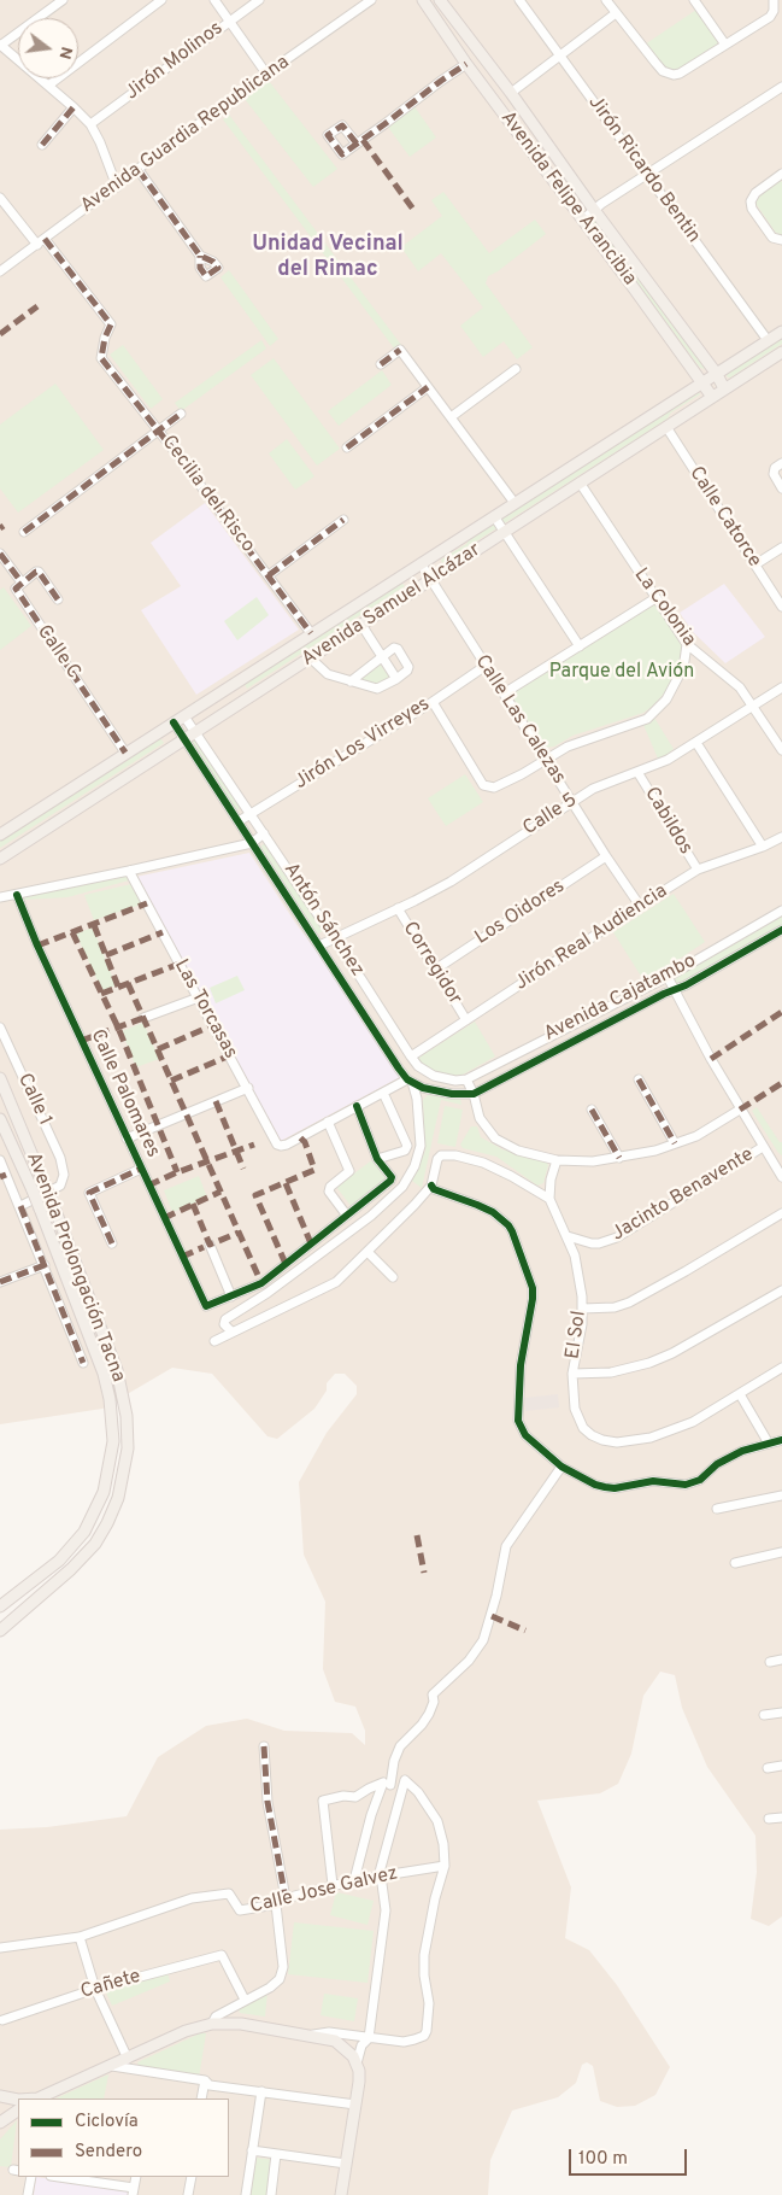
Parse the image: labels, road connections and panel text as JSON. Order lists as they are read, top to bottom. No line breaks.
{"streets":{"main road":["Avenida Felipe Arancibia","Avenida Samuel Alcázar","Avenida Prolongación Tacna"],"street":["Jirón Molinos","Avenida Guardia Republicana","Jirón Ricardo Bentin","Cecilia del Risco","Calle Catorce","La Colonia","Calle C","Calle Las Calezas","Jirón Los Virreyes","Calle 5","Cabildos","Los Oidores","Antón Sánchez","Jirón Real Audiencia","Corregidor","Avenida Cajatambo","Las Torcasas","Calle Palomares","Calle 1","Jacinto Benavente","El Sol","Calle Jose Galvez","Cañete"]},"crossings":[["Avenida Guardia Republicana","Cecilia del Risco"],["Jirón Ricardo Bentin","Avenida Samuel Alcázar"],["Avenida Felipe Arancibia","Avenida Samuel Alcázar"],["Cecilia del Risco","Avenida Samuel Alcázar"],["Calle Catorce","Avenida Samuel Alcázar"],["Avenida Samuel Alcázar","La Colonia"],["Avenida Samuel Alcázar","Calle C"],["Avenida Samuel Alcázar","Calle Las Calezas"],["Avenida Samuel Alcázar","Antón Sánchez"],["La Colonia","Calle 5"],["Calle Las Calezas","Jirón Los Virreyes"],["Calle Las Calezas","Calle 5"],["Calle Las Calezas","Los Oidores"],["Calle Las Calezas","Jirón Real Audiencia"],["Jirón Los Virreyes","Antón Sánchez"],["Calle 5","Cabildos"],["Calle 5","Antón Sánchez"],["Calle 5","Corregidor"],["Cabildos","Jirón Real Audiencia"],["Los Oidores","Corregidor"],["Antón Sánchez","Jirón Real Audiencia"],["Antón Sánchez","Avenida Cajatambo"],["Jirón Real Audiencia","Corregidor"],["Jacinto Benavente","El Sol"]],"districts":["Unidad Vecinal del Rimac"],"parks":["Parque del Avión"],"legend":["Ciclovía","Sendero"],"scale_bar":"100 m","north":"right"}
